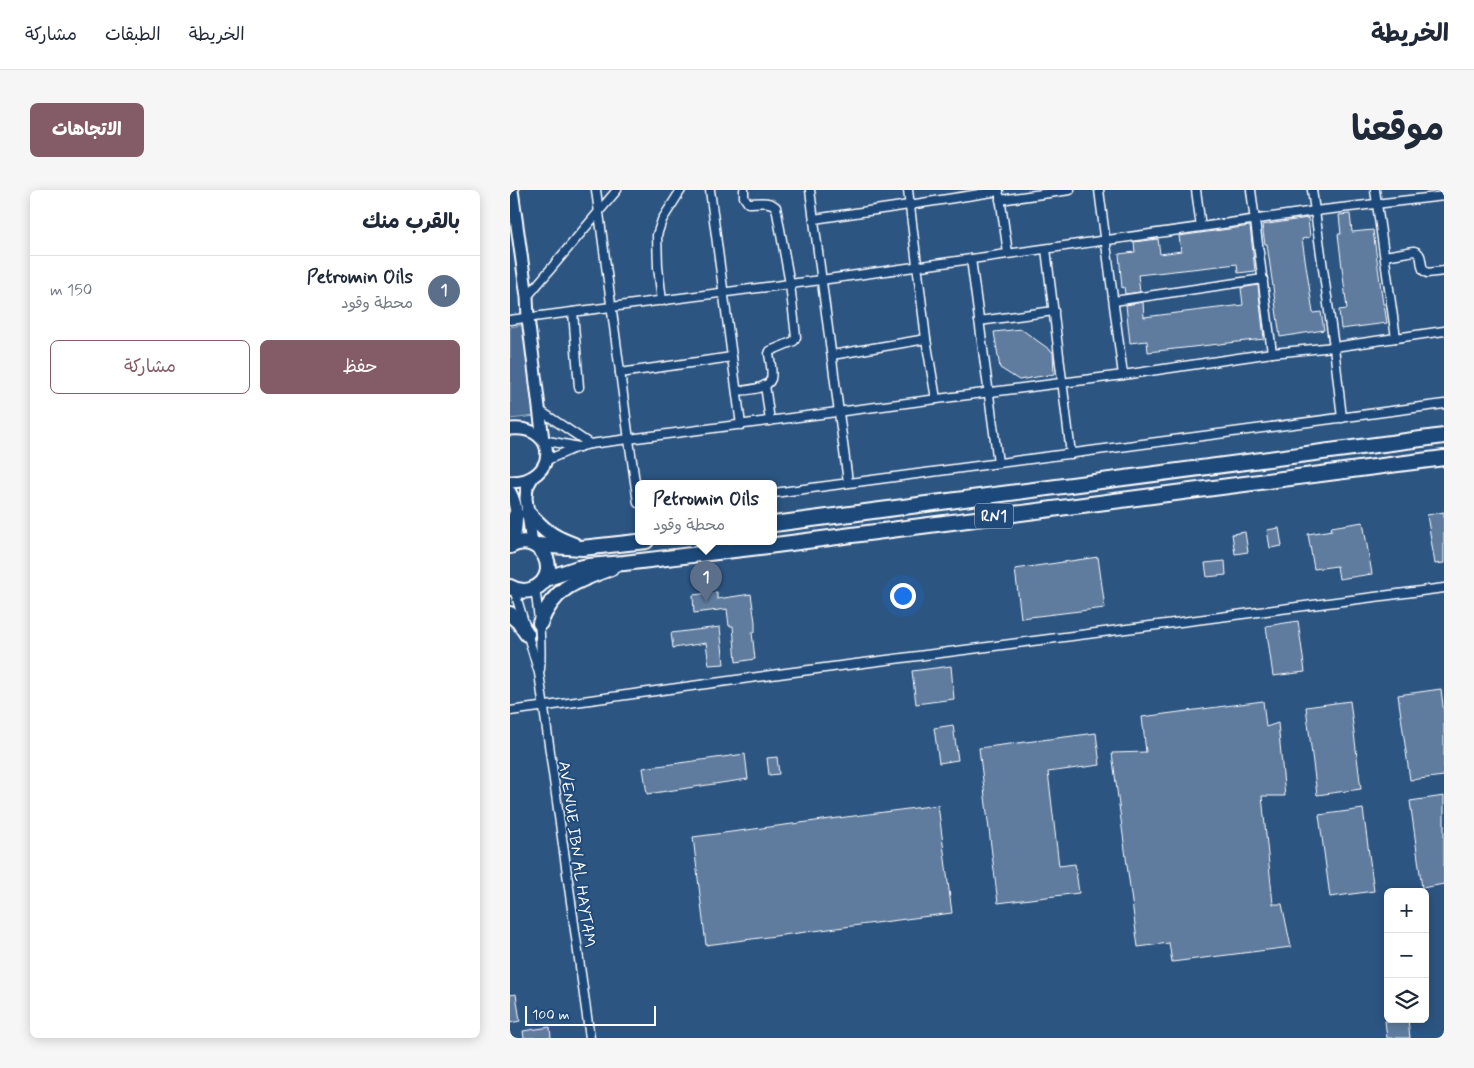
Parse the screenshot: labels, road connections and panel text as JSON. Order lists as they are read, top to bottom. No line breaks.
{"streets":{"highway":["RN1"],"street":["AVENUE IBN AL HAYTAM"]},"crossings":[["RN1","AVENUE IBN AL HAYTAM"]],"scale_bar":"100 m","page":{"header":"الخريطة","nav":["الخريطة","الطبقات","مشاركة"],"title":"موقعنا","buttons":["الاتجاهات",["حفظ","مشاركة"]],"heading":"بالقرب منك","list":[{"mark":"1","name":"Petromin Oils","note":"محطة وقود","value":"150 m"}],"popup":["Petromin Oils","محطة وقود"],"pins":"1","map_buttons":["+","−"],"scale":"100 m"}}
